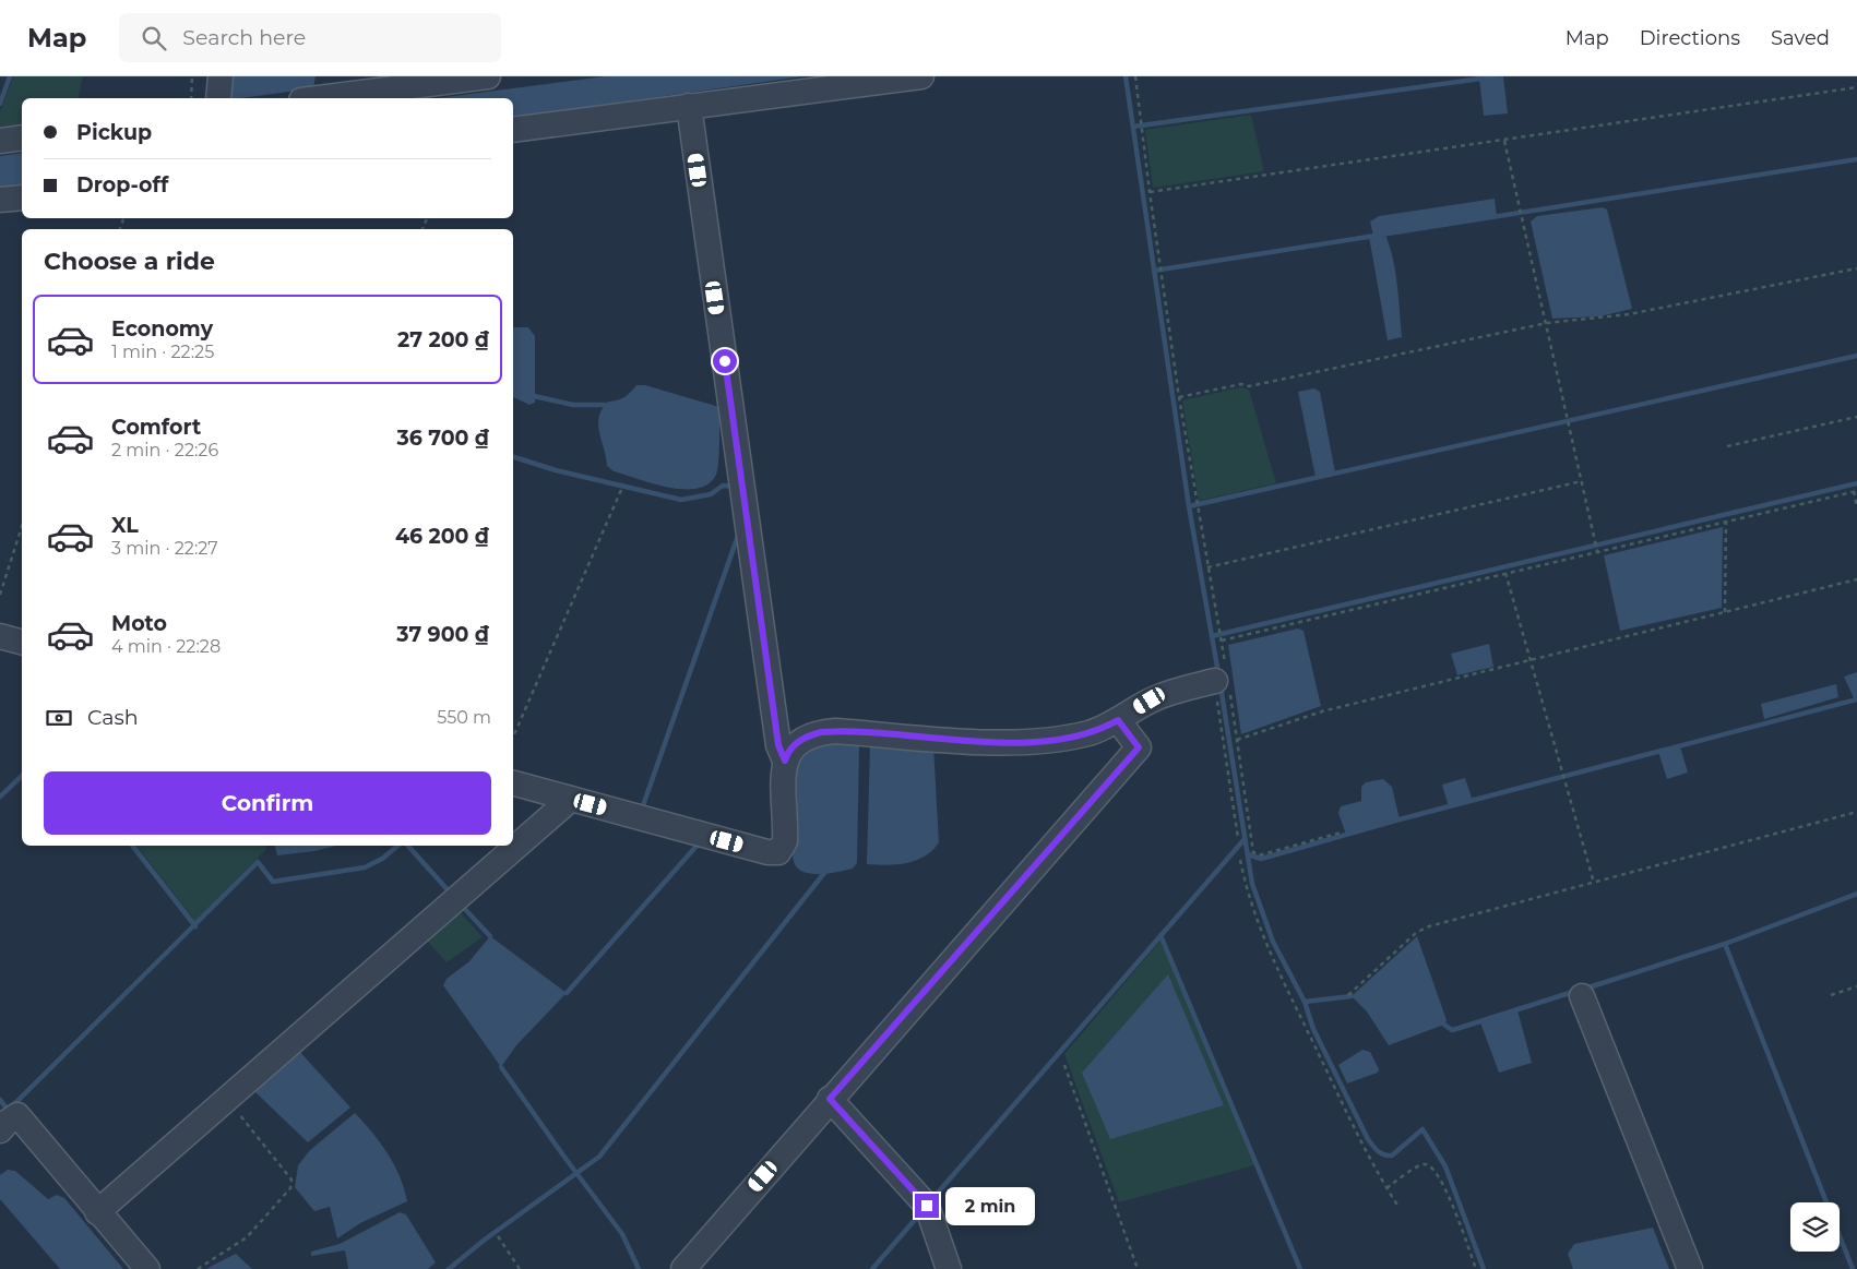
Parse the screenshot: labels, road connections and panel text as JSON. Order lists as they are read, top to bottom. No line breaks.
{"page":{"header":"Map","search":"Search here","nav":["Map","Directions","Saved"],"banner":["Pickup","Drop-off"],"heading":"Choose a ride","list":[{"name":"Economy","note":"1 min · 22:25","value":"27 200 ₫"},{"name":"Comfort","note":"2 min · 22:26","value":"36 700 ₫"},{"name":"XL","note":"3 min · 22:27","value":"46 200 ₫"},{"name":"Moto","note":"4 min · 22:28","value":"37 900 ₫"}],"pay":["Cash","550 m"],"buttons":"Confirm","bubble":"2 min"}}
